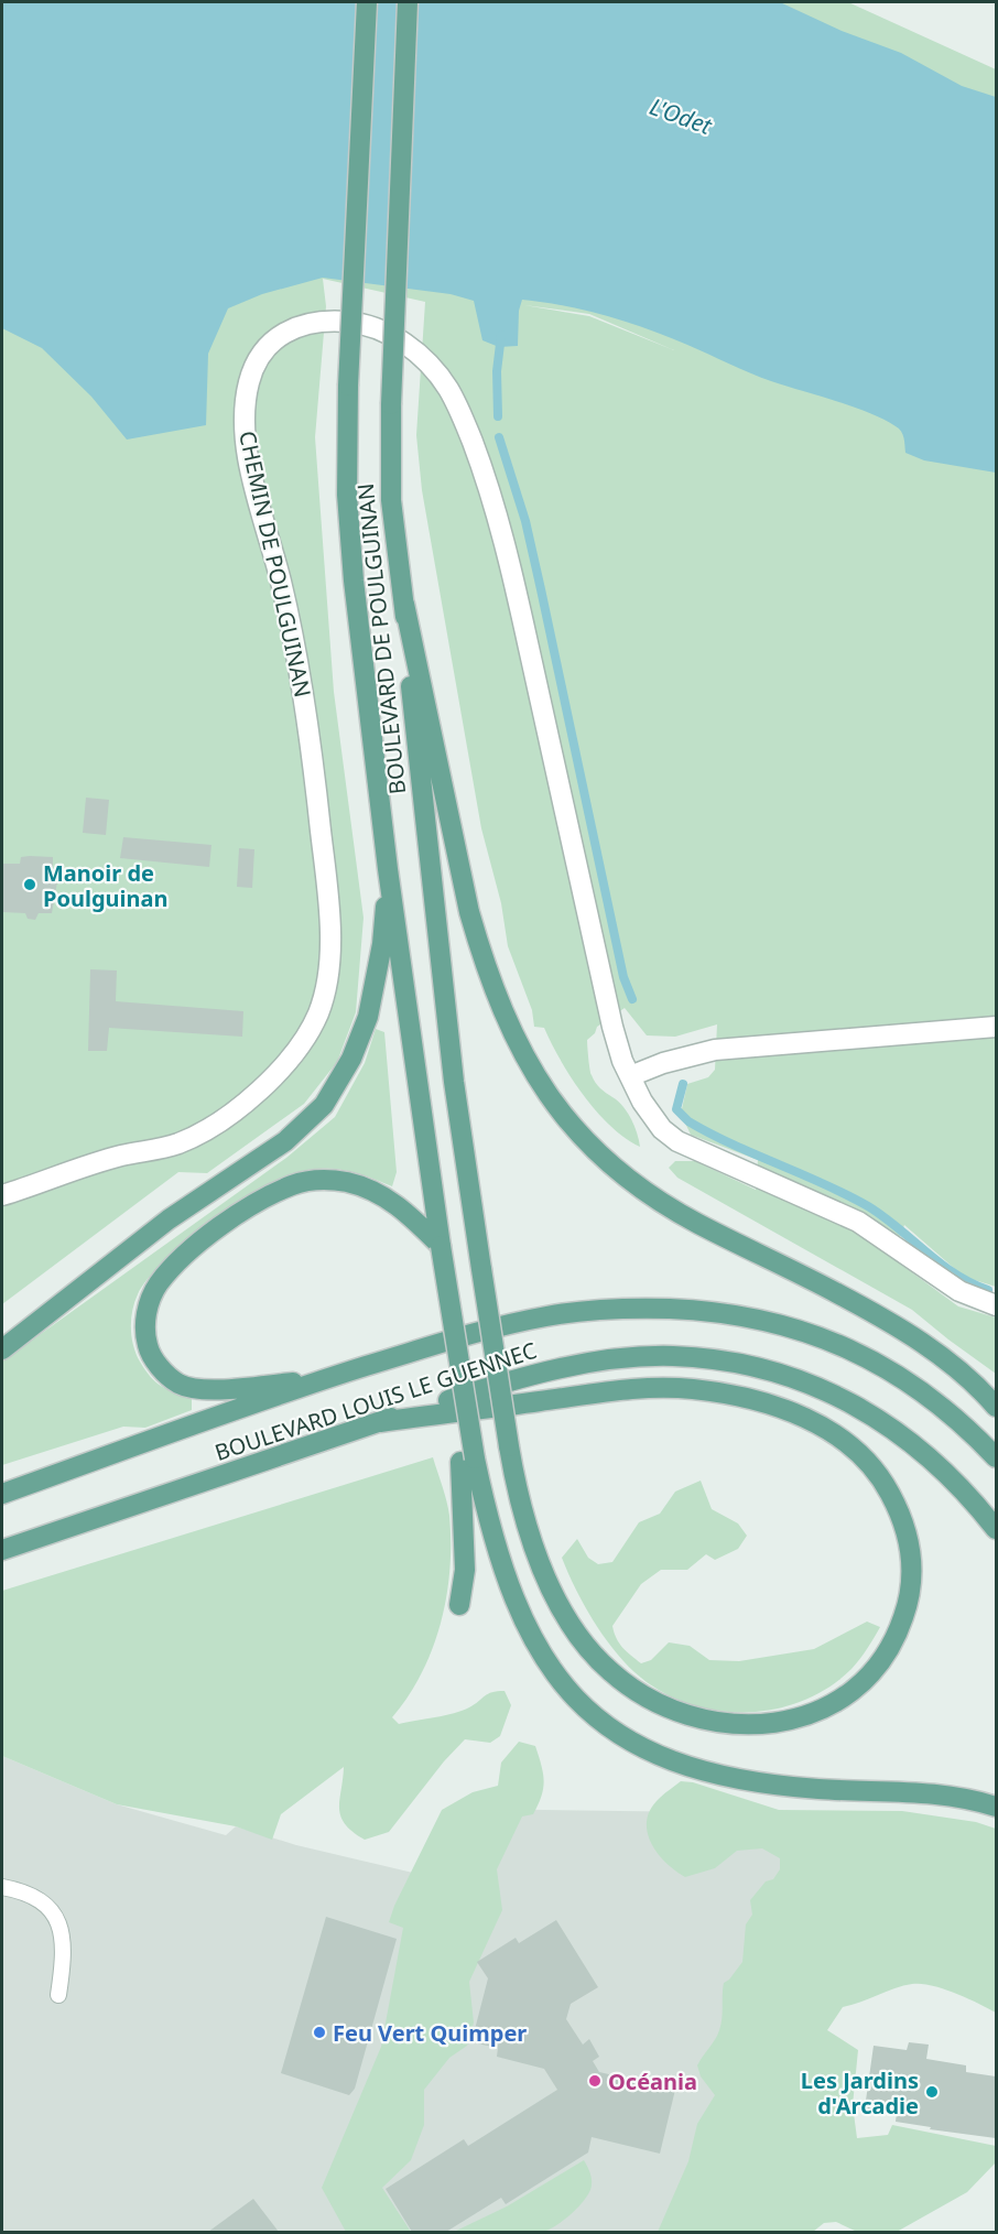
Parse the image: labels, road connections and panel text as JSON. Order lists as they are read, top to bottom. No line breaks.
{"streets":{"main road":["BOULEVARD DE POULGUINAN","BOULEVARD LOUIS LE GUENNEC"],"street":["CHEMIN DE POULGUINAN"]},"crossings":[["BOULEVARD DE POULGUINAN","BOULEVARD LOUIS LE GUENNEC"]],"water":["L'Odet"],"places":["Manoir de Poulguinan","Feu Vert Quimper","Océania","Les Jardins d'Arcadie"]}
